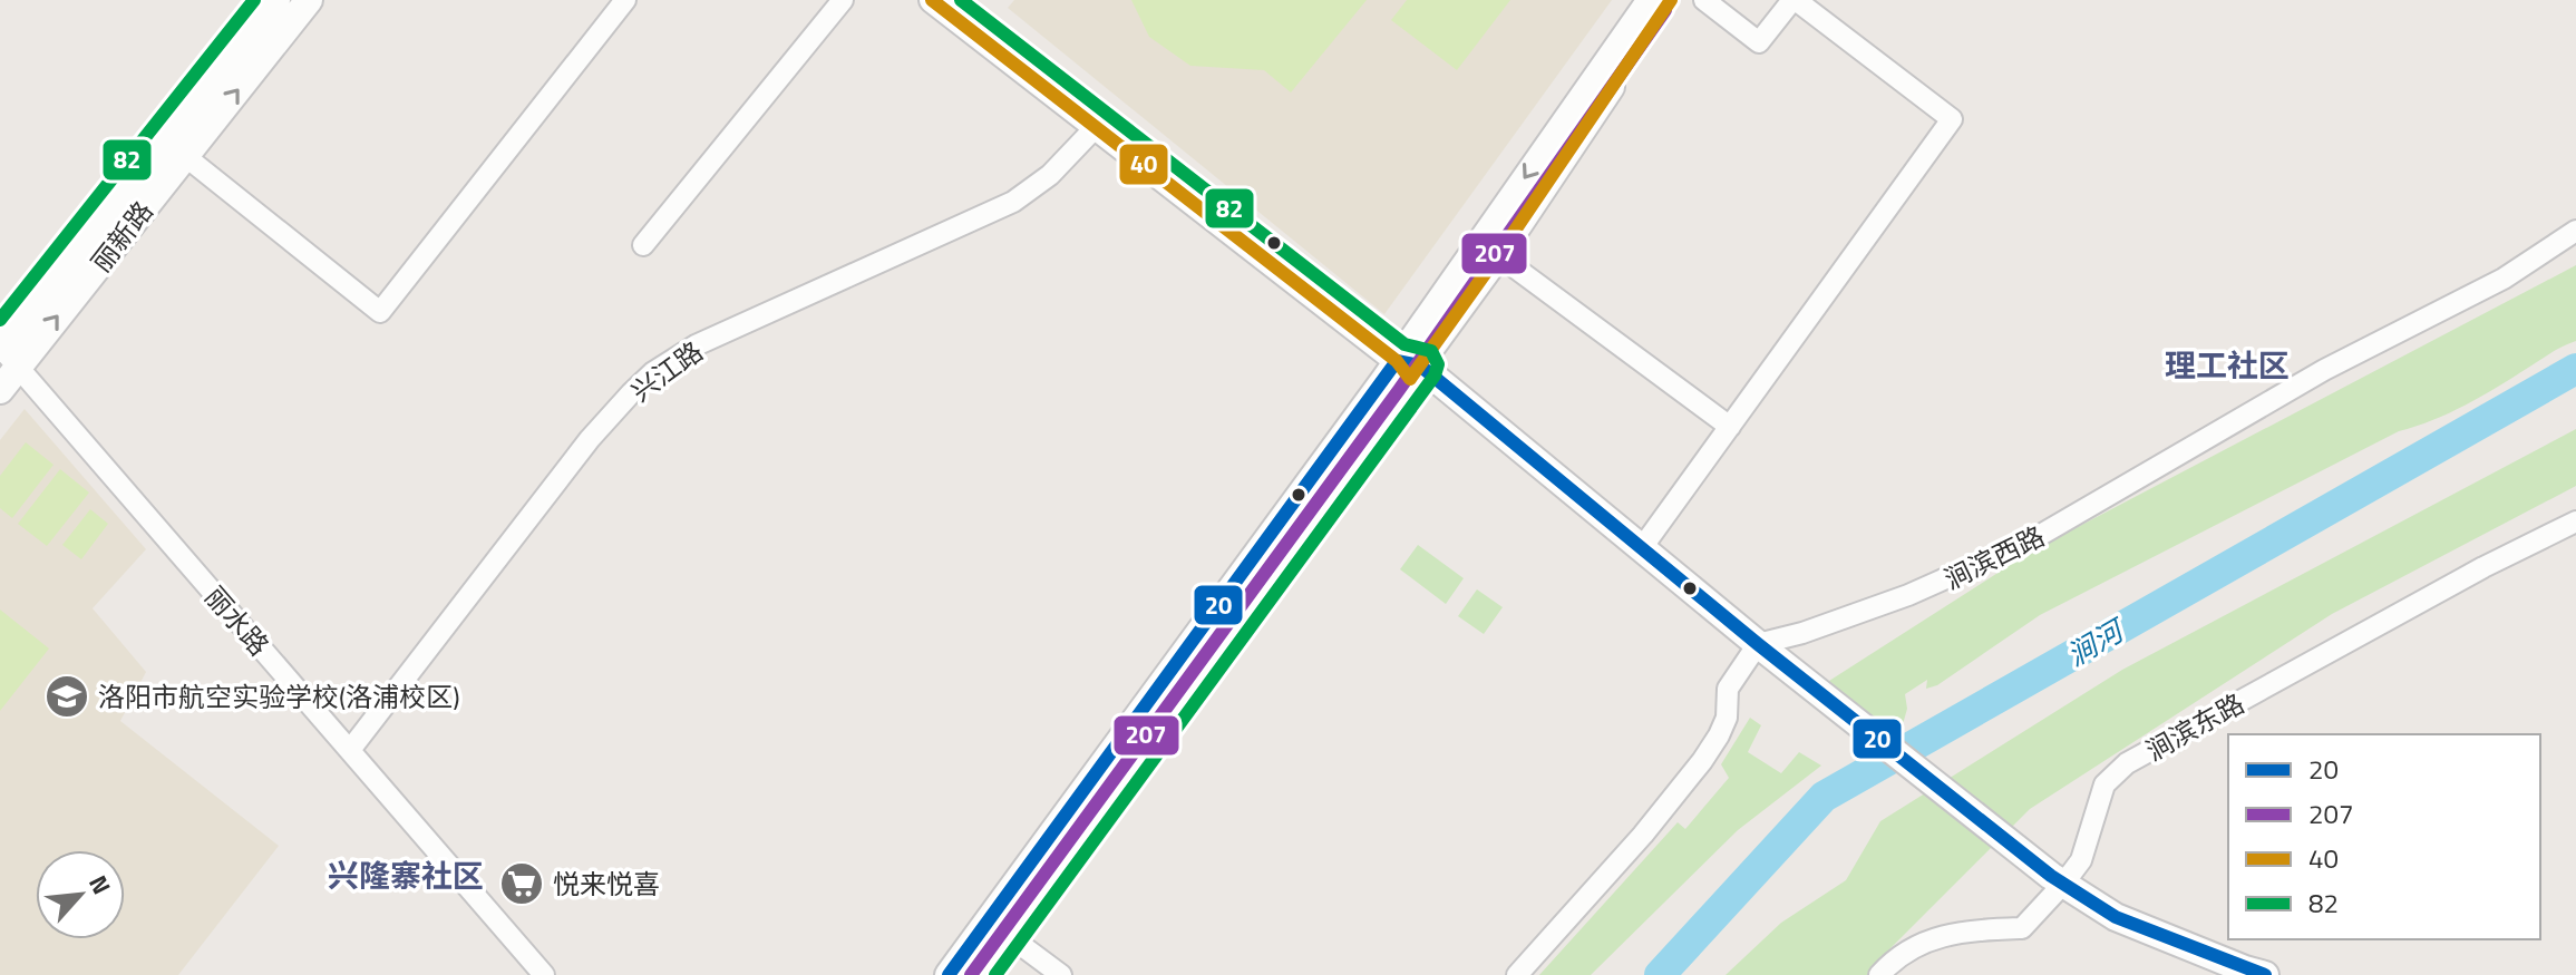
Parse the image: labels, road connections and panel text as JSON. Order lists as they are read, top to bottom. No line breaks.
{"streets":{"main road":["丽新路"],"street":["兴江路","涧滨西路","丽水路","涧滨东路"]},"crossings":[["丽新路","丽水路"],["兴江路","丽水路"]],"districts":["理工社区","兴隆寨社区"],"water":["涧河"],"places":{"school or university":["洛阳市航空实验学校(洛浦校区)"],"supermarket":["悦来悦喜"]},"lines":["transit line 40","transit line 82","transit line 207","transit line 20"],"legend":["20","207","40","82"],"north":"top right"}
